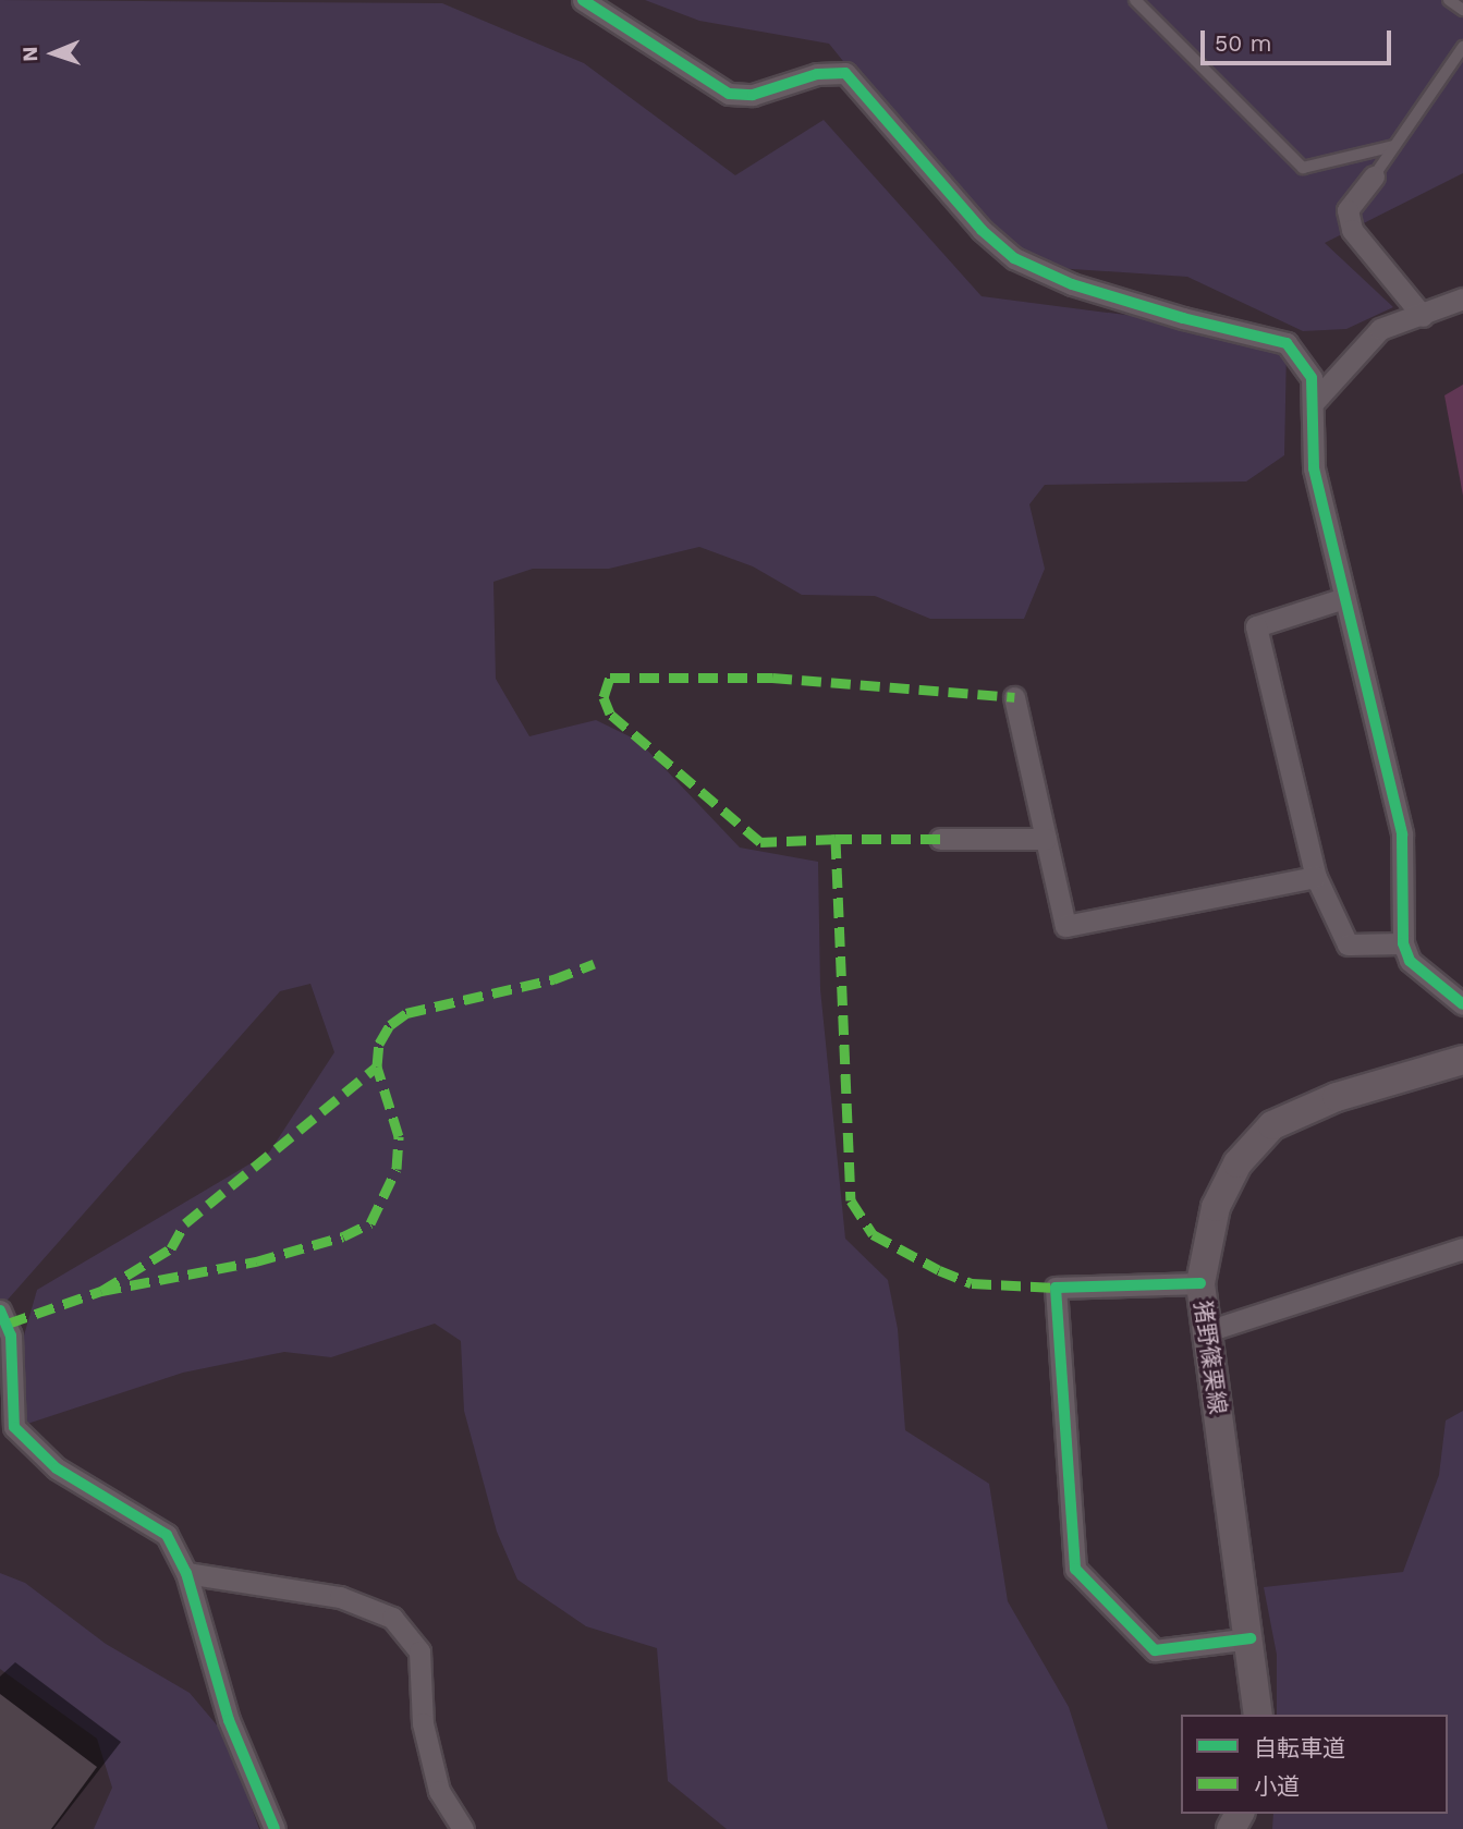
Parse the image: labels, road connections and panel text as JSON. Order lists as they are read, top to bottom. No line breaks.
{"streets":{"main road":["猪野篠栗線"]},"legend":["自転車道","小道"],"scale_bar":"50 m","north":"left"}
